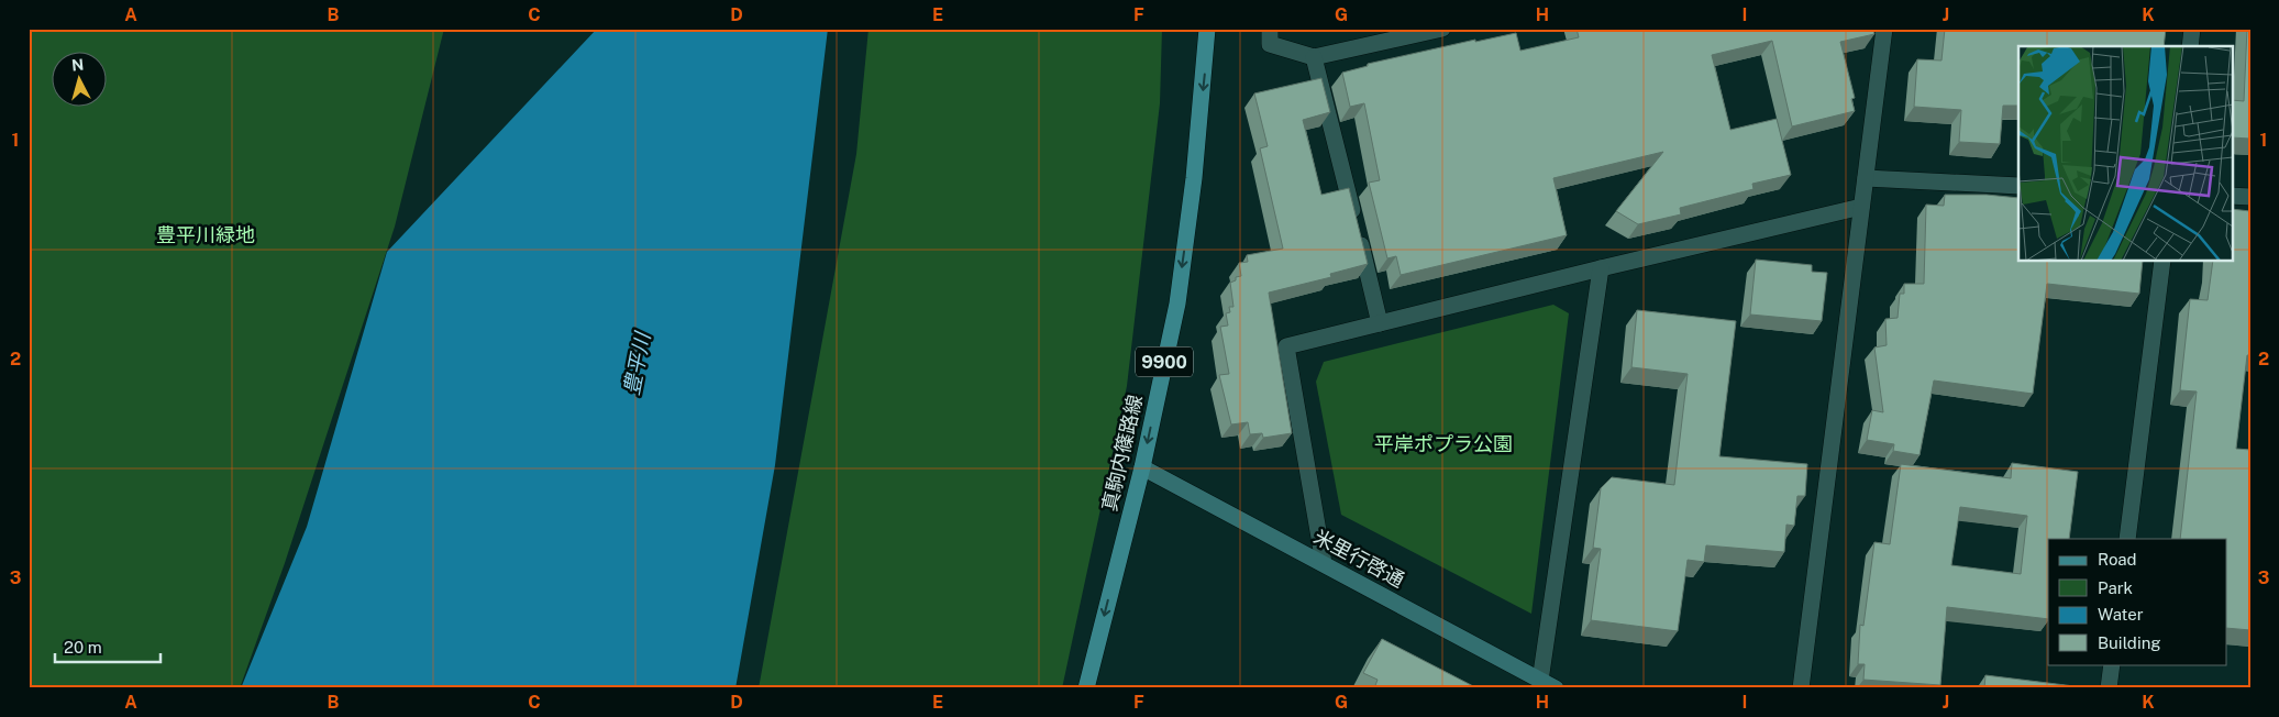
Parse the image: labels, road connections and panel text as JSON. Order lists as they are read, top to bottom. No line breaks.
{"streets":{"main road":["9900","真駒内篠路線"],"street":["米里行啓通"]},"crossings":[["真駒内篠路線","米里行啓通"]],"one_way":["真駒内篠路線"],"water":["豊平川"],"parks":["豊平川緑地","平岸ポプラ公園"],"legend":["Road","Park","Water","Building"],"scale_bar":"20 m","north":"top","grid":{"columns":["A","B","C","D","E","F","G","H","I","J","K"],"rows":["1","2","3"]}}
